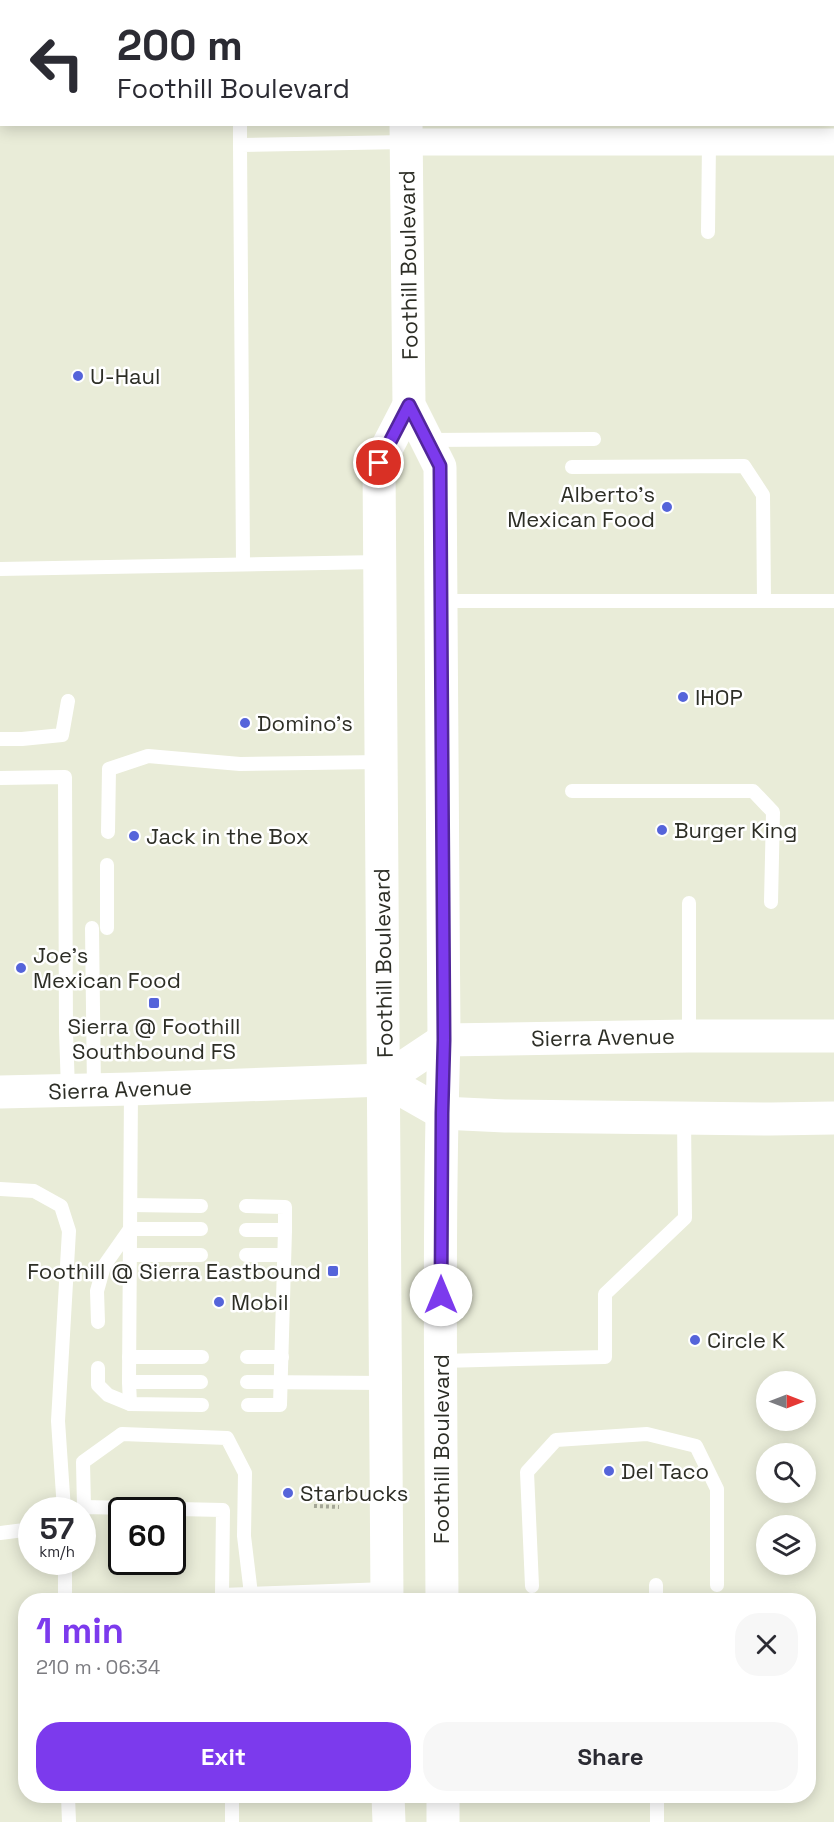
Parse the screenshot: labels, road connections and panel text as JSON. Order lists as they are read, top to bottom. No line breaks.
{"streets":{"main road":["Foothill Boulevard","Sierra Avenue"]},"crossings":[["Foothill Boulevard","Sierra Avenue"]],"places":{"other":["U-Haul","Alberto's Mexican Food","IHOP","Domino's","Burger King","Jack in the Box","Joe's Mexican Food","Mobil","Circle K","Del Taco","Starbucks"],"transit":["Sierra @ Foothill Southbound FS","Foothill @ Sierra Eastbound"]},"north":"right","page":{"turn":["200 m","Foothill Boulevard"],"speed":"57 km/h","limit":"60","heading":["1 min","210 m · 06:34"],"buttons":["Exit","Share"]}}
